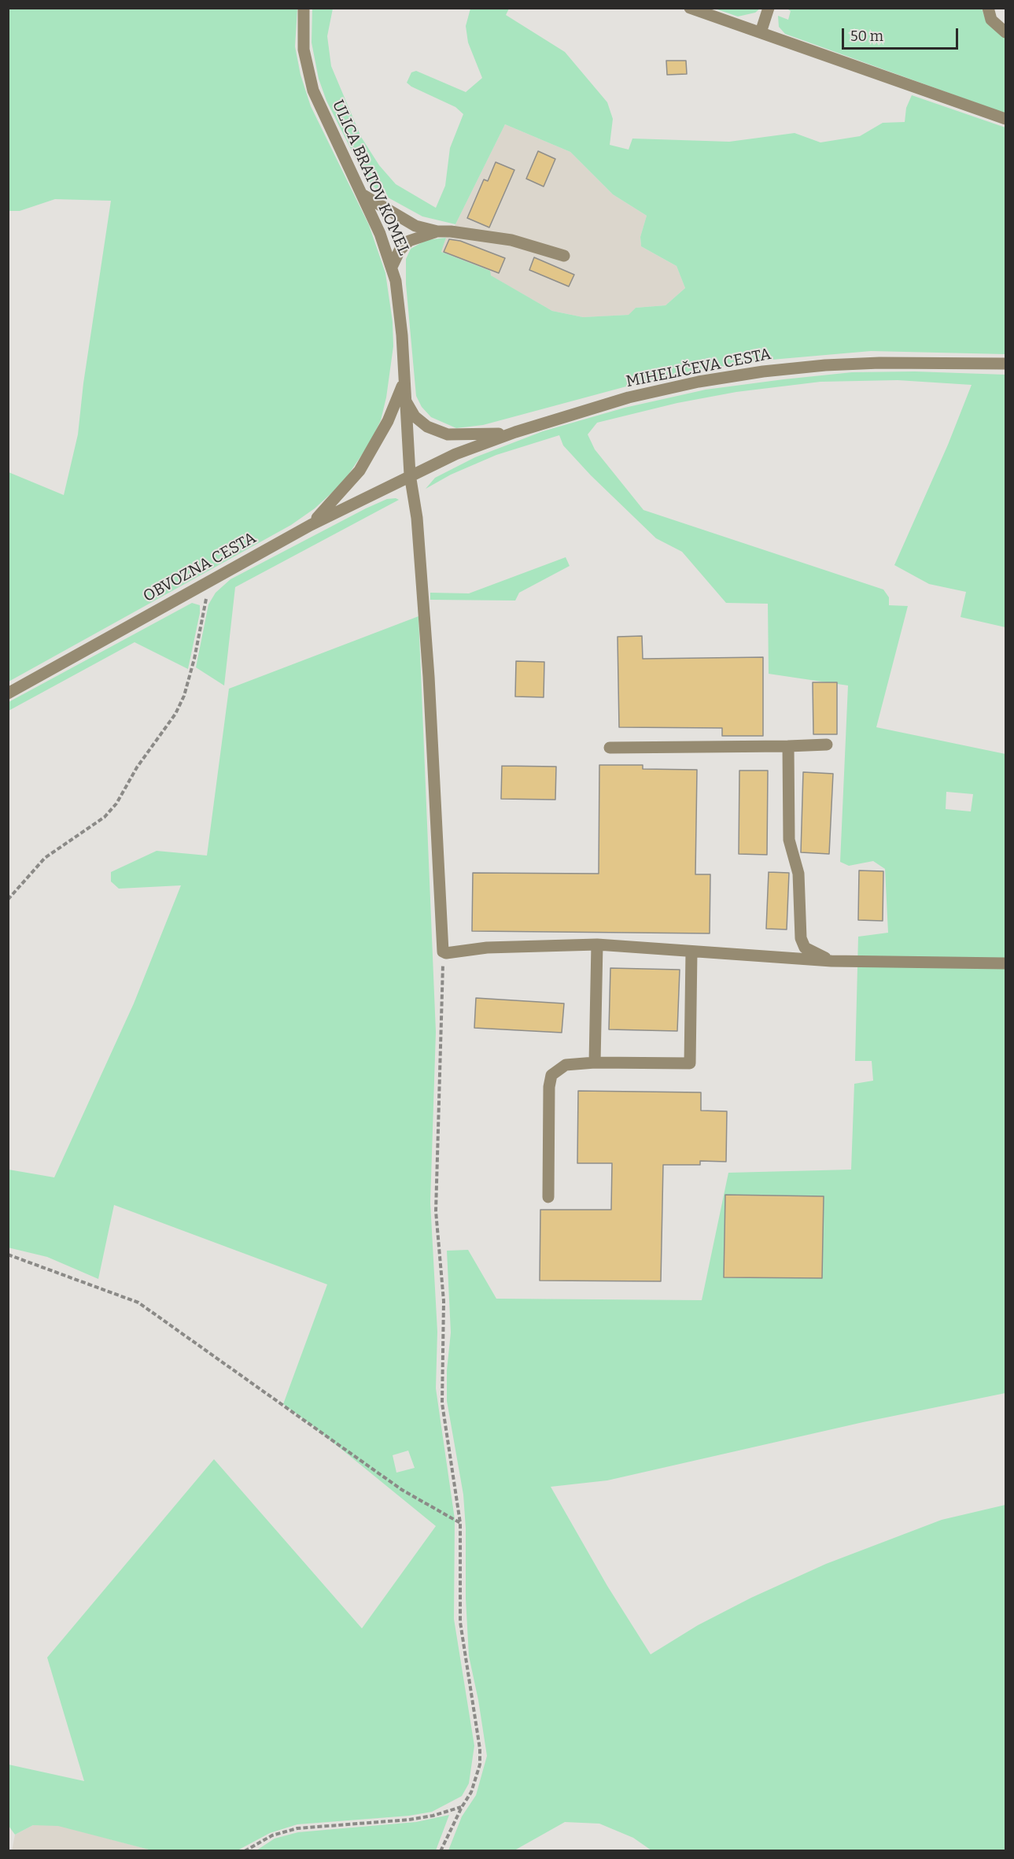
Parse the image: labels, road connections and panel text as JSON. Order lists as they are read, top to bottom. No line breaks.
{"streets":{"street":["ULICA BRATOV KOMEL","MIHELIČEVA CESTA","OBVOZNA CESTA"]},"crossings":[["ULICA BRATOV KOMEL","MIHELIČEVA CESTA"],["ULICA BRATOV KOMEL","OBVOZNA CESTA"],["MIHELIČEVA CESTA","OBVOZNA CESTA"]],"scale_bar":"50 m"}
